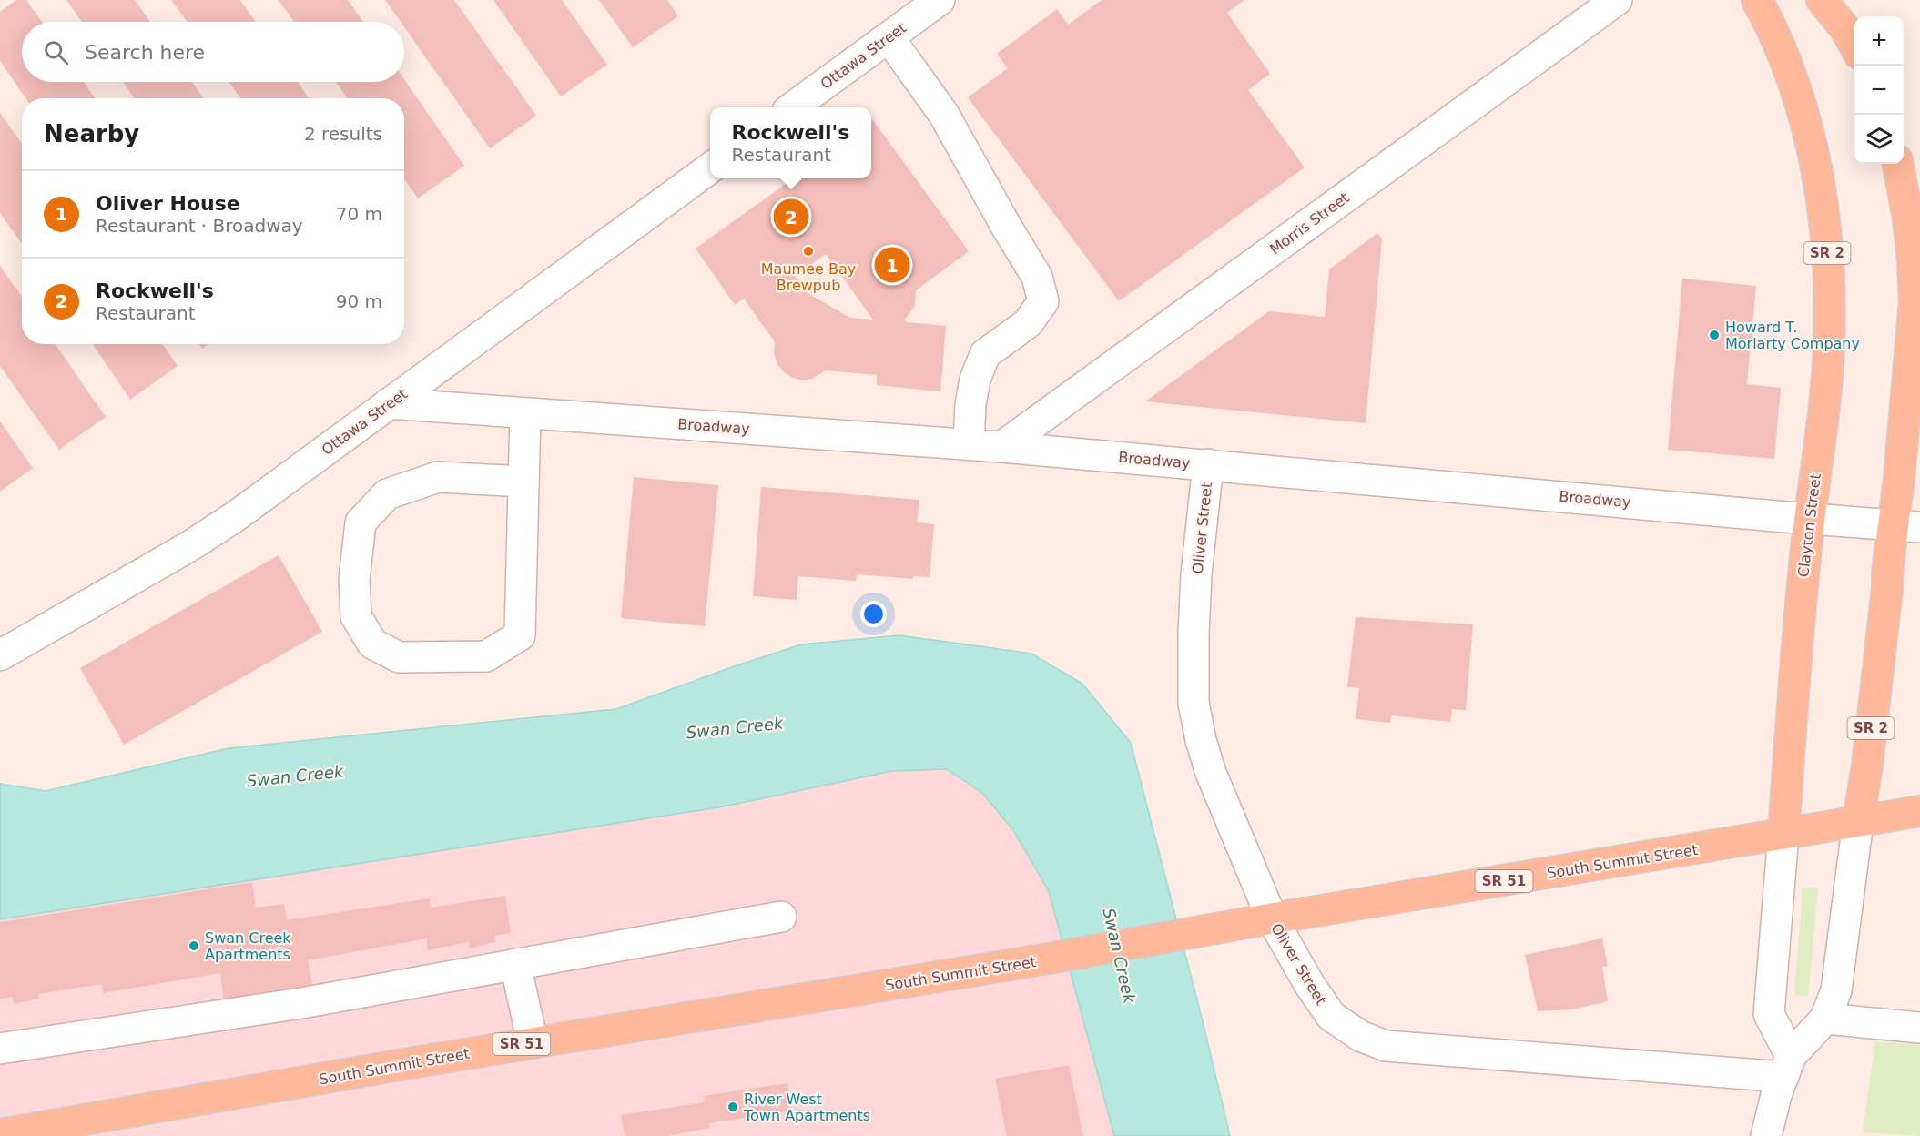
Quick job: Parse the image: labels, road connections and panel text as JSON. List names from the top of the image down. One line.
{"streets":{"main road":["SR 2","Clayton Street","South Summit Street","SR 51"],"street":["Ottawa Street","Morris Street","Broadway","Oliver Street"]},"crossings":[["Ottawa Street","Broadway"],["Morris Street","Broadway"],["SR 2","Broadway"],["SR 2","South Summit Street"],["Broadway","Clayton Street"],["Broadway","Oliver Street"],["Clayton Street","Oliver Street"],["Clayton Street","South Summit Street"],["Oliver Street","South Summit Street"]],"water":["Swan Creek"],"places":["Maumee Bay Brewpub","Howard T. Moriarty Company","Swan Creek Apartments","River West Town Apartments"],"page":{"map_buttons":["+","−"],"search":"Search here","heading":["Nearby","2 results"],"popup":["Rockwell's","Restaurant"],"list":[{"mark":"1","name":"Oliver House","note":"Restaurant · Broadway","value":"70 m"},{"mark":"2","name":"Rockwell's","note":"Restaurant","value":"90 m"}],"pins":["2","1"]}}
